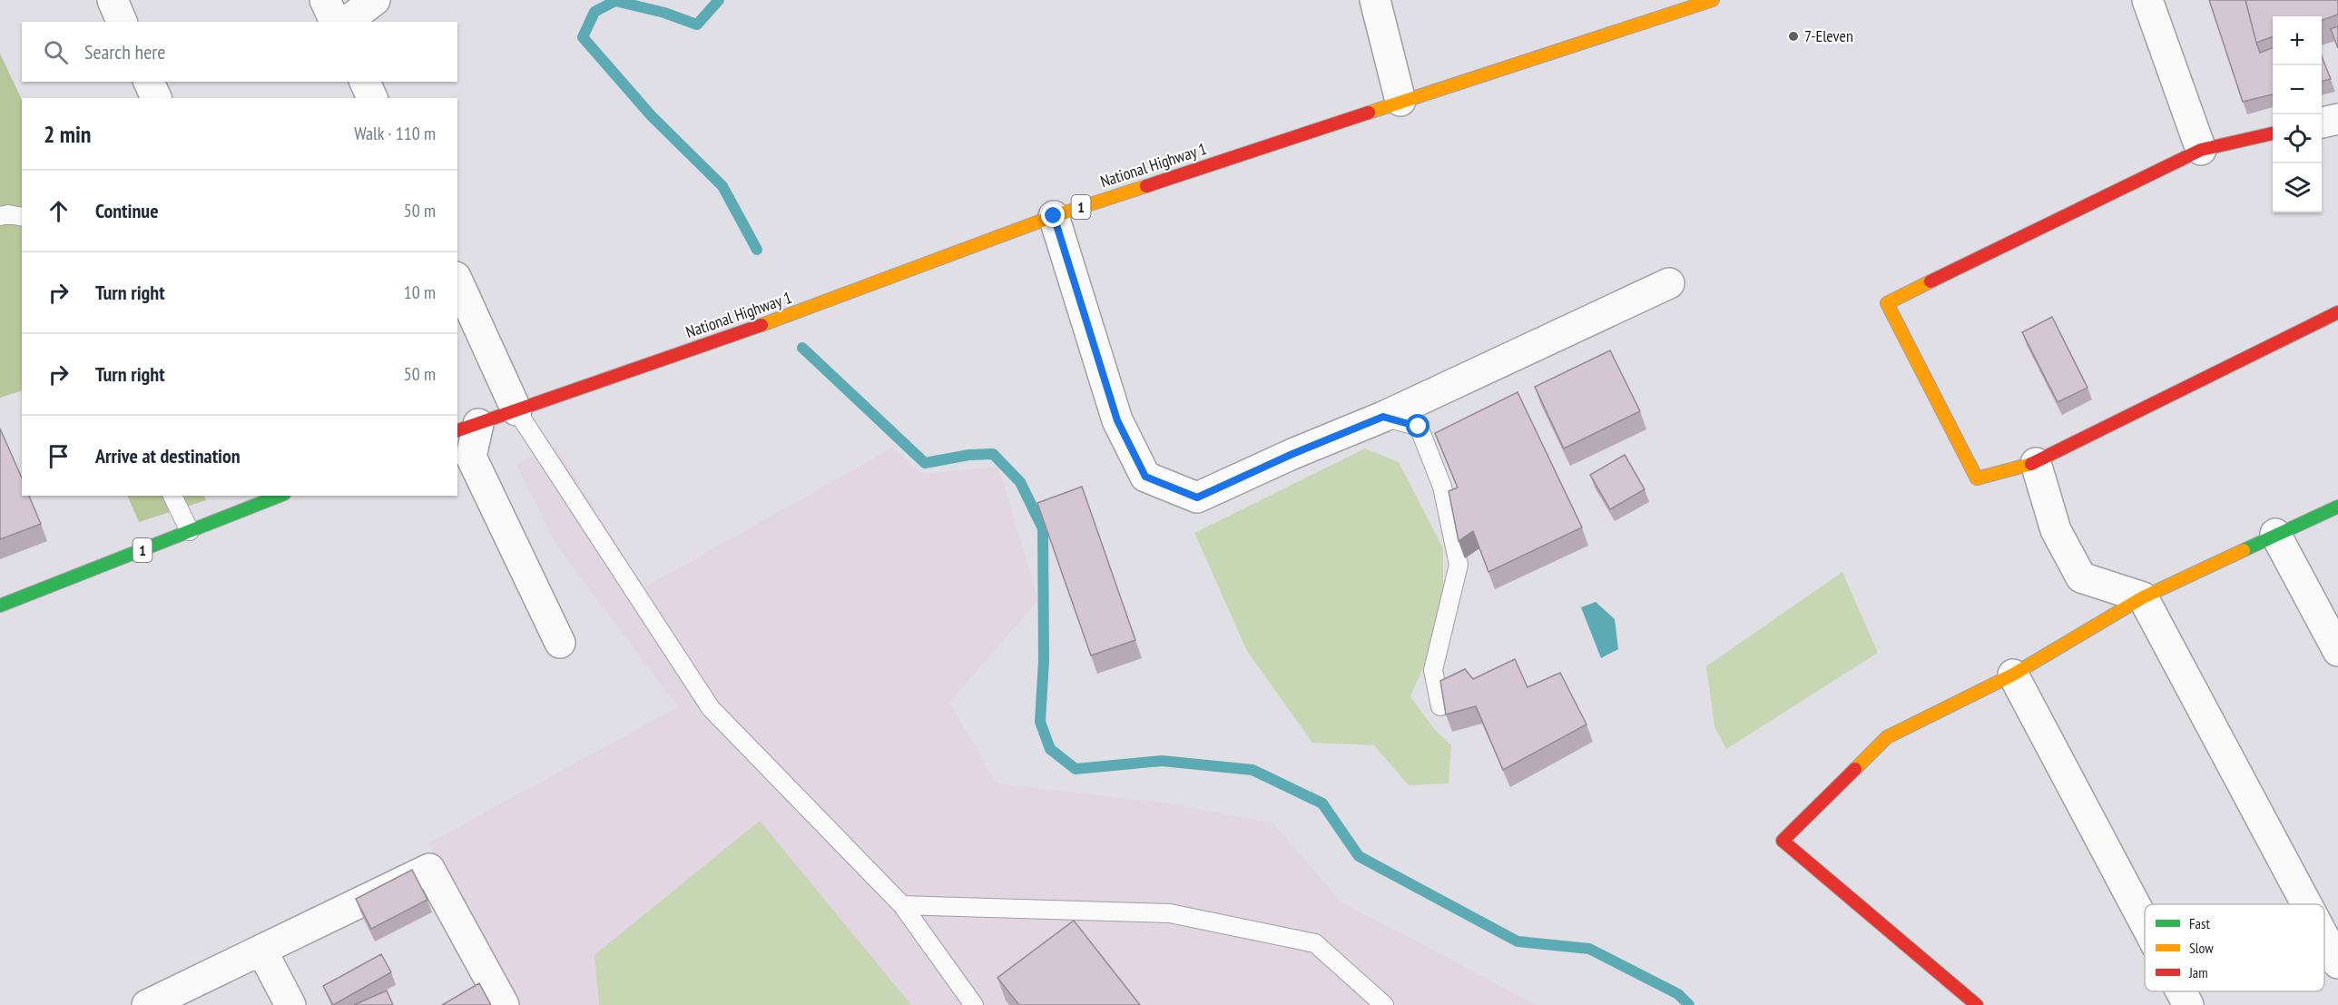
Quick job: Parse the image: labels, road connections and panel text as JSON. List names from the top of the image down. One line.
{"streets":{"main road":["National Highway 1","1"]},"places":["7-Eleven"],"legend":["Fast","Slow","Jam"],"page":{"map_buttons":["+","−"],"search":"Search here","heading":["2 min","Walk · 110 m"],"list":[["Continue","50 m"],["Turn right","10 m"],["Turn right","50 m"],"Arrive at destination"]}}
